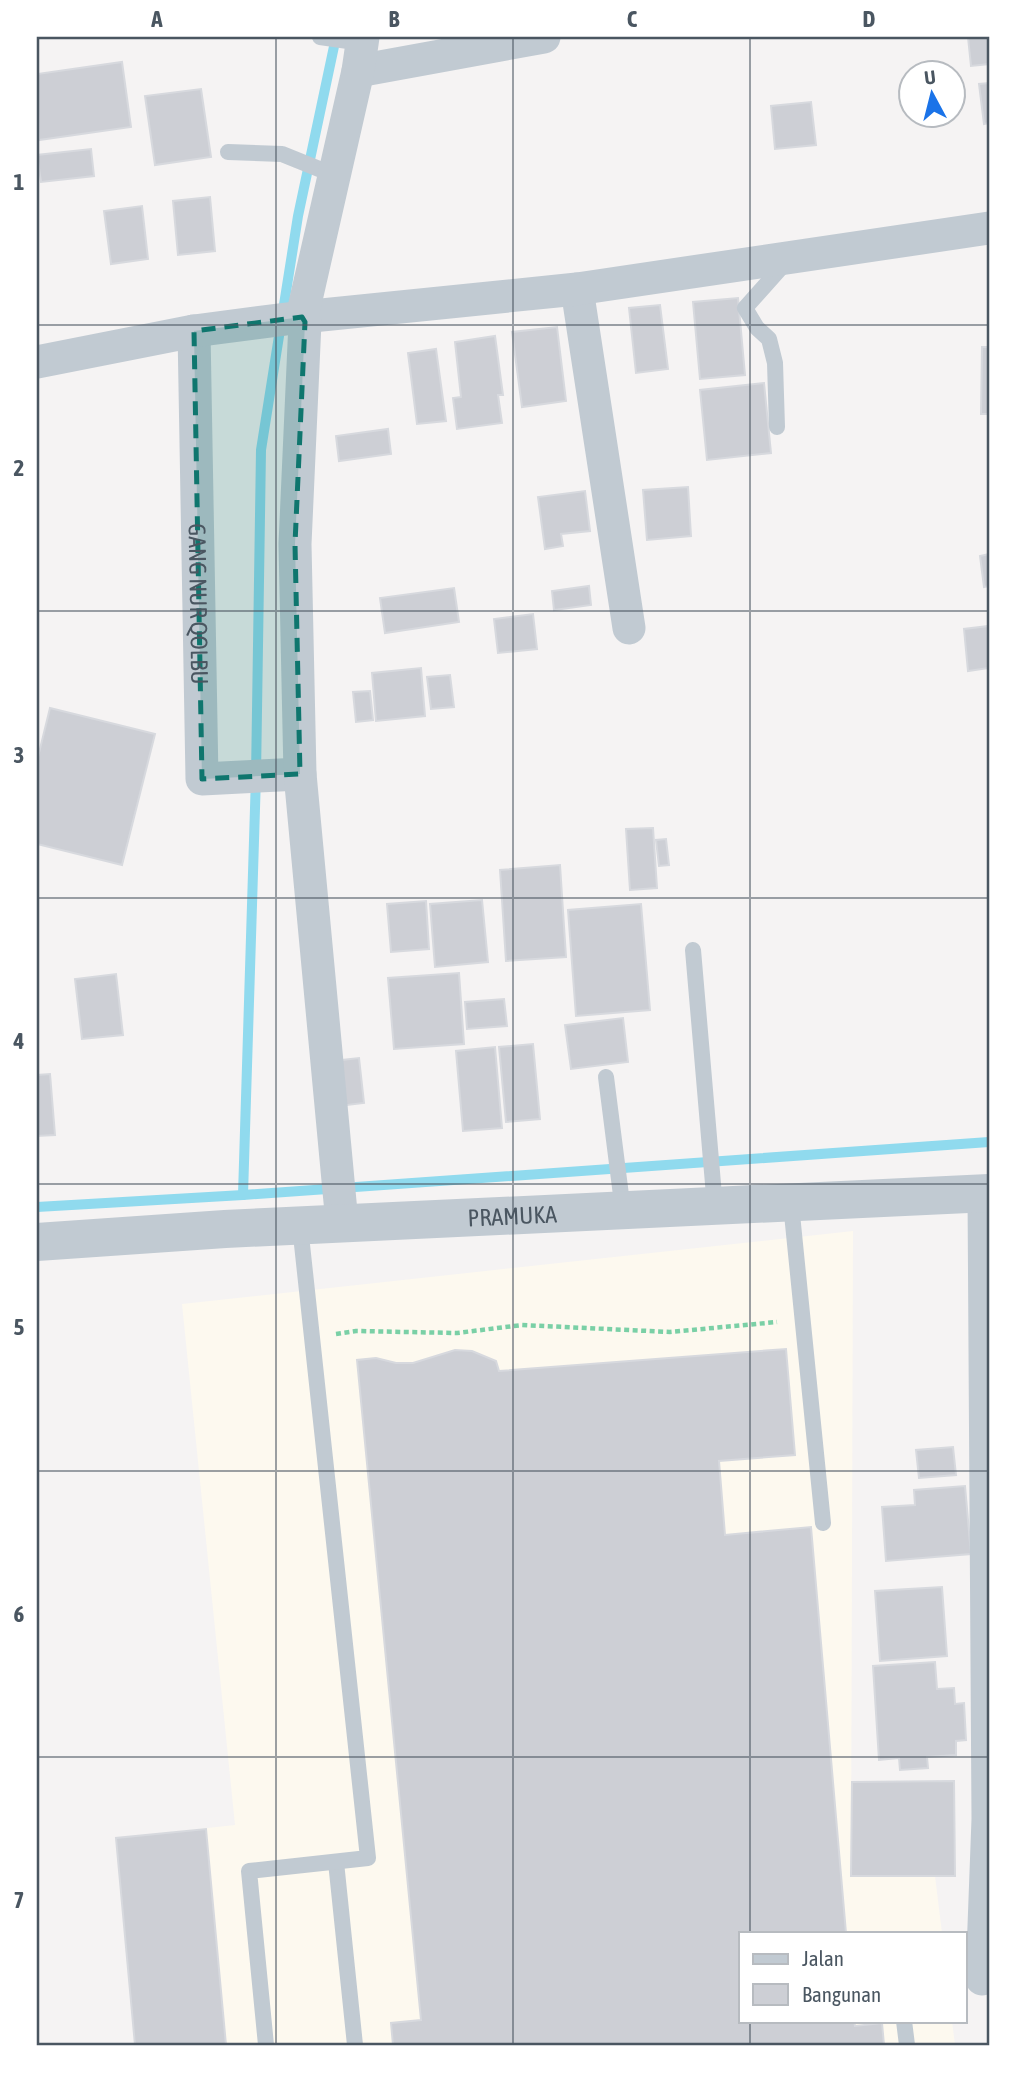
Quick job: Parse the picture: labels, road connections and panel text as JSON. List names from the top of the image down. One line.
{"streets":{"street":["GANG NUR QOLBU","PRAMUKA"]},"legend":["Jalan","Bangunan"],"north":"top","grid":{"columns":["A","B","C","D"],"rows":["1","2","3","4","5","6","7"]}}
